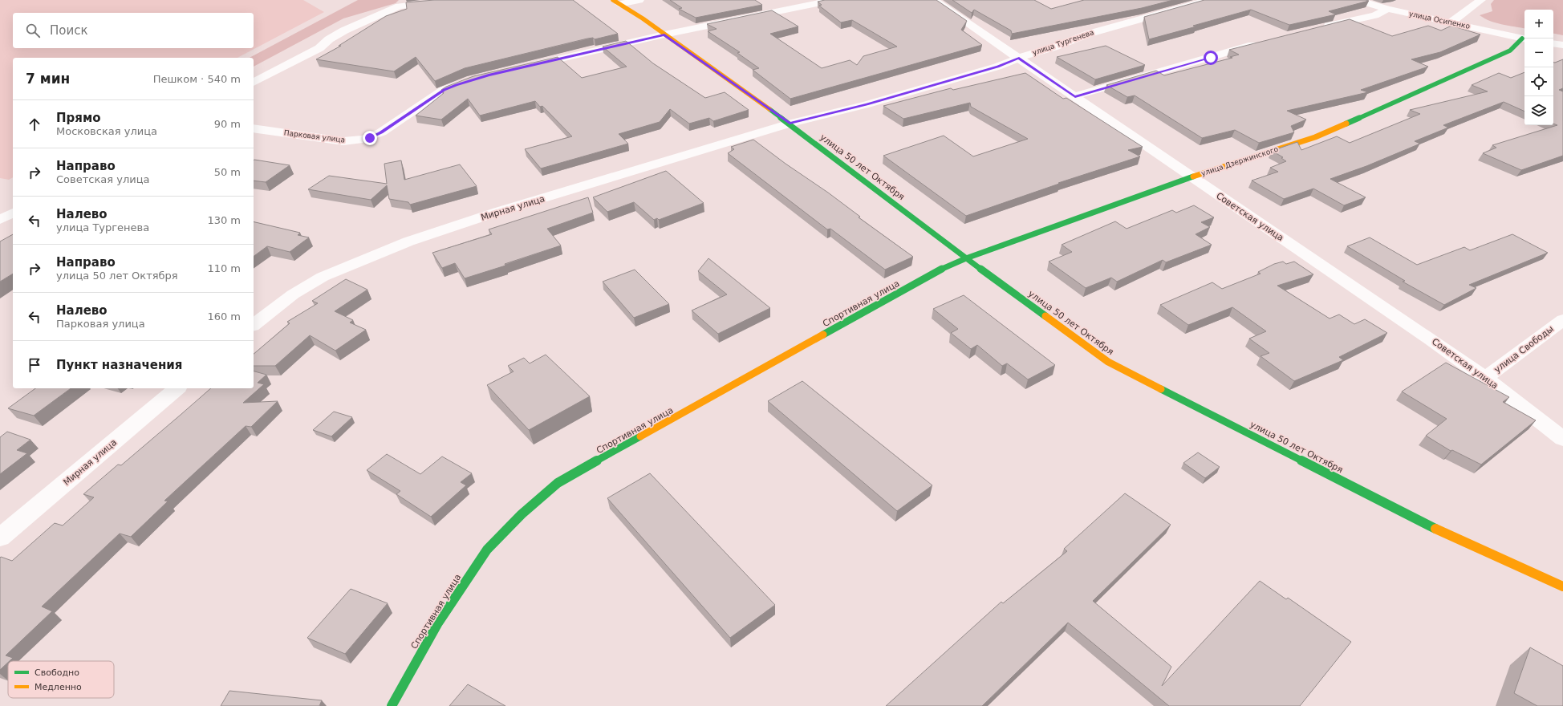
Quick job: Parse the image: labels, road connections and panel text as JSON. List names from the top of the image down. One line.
{"streets":{"street":["улица Осипенко","улица Тургенева","Парковая улица","улица Дзержинского","улица 50 лет Октября","Мирная улица","Советская улица","Спортивная улица","улица Свободы"]},"crossings":[["улица Осипенко","улица Дзержинского"],["улица Тургенева","улица 50 лет Октября"],["улица Тургенева","Мирная улица"],["улица Тургенева","Советская улица"],["улица Дзержинского","улица 50 лет Октября"],["улица Дзержинского","Советская улица"],["улица Дзержинского","Спортивная улица"],["улица 50 лет Октября","Мирная улица"],["улица 50 лет Октября","Спортивная улица"],["Советская улица","улица Свободы"]],"legend":["Свободно","Медленно"],"page":{"map_buttons":["+","−"],"search":"Поиск","heading":["7 мин","Пешком · 540 m"],"list":[["Прямо","Московская улица","90 m"],["Направо","Советская улица","50 m"],["Налево","улица Тургенева","130 m"],["Направо","улица 50 лет Октября","110 m"],["Налево","Парковая улица","160 m"],"Пункт назначения"]}}
